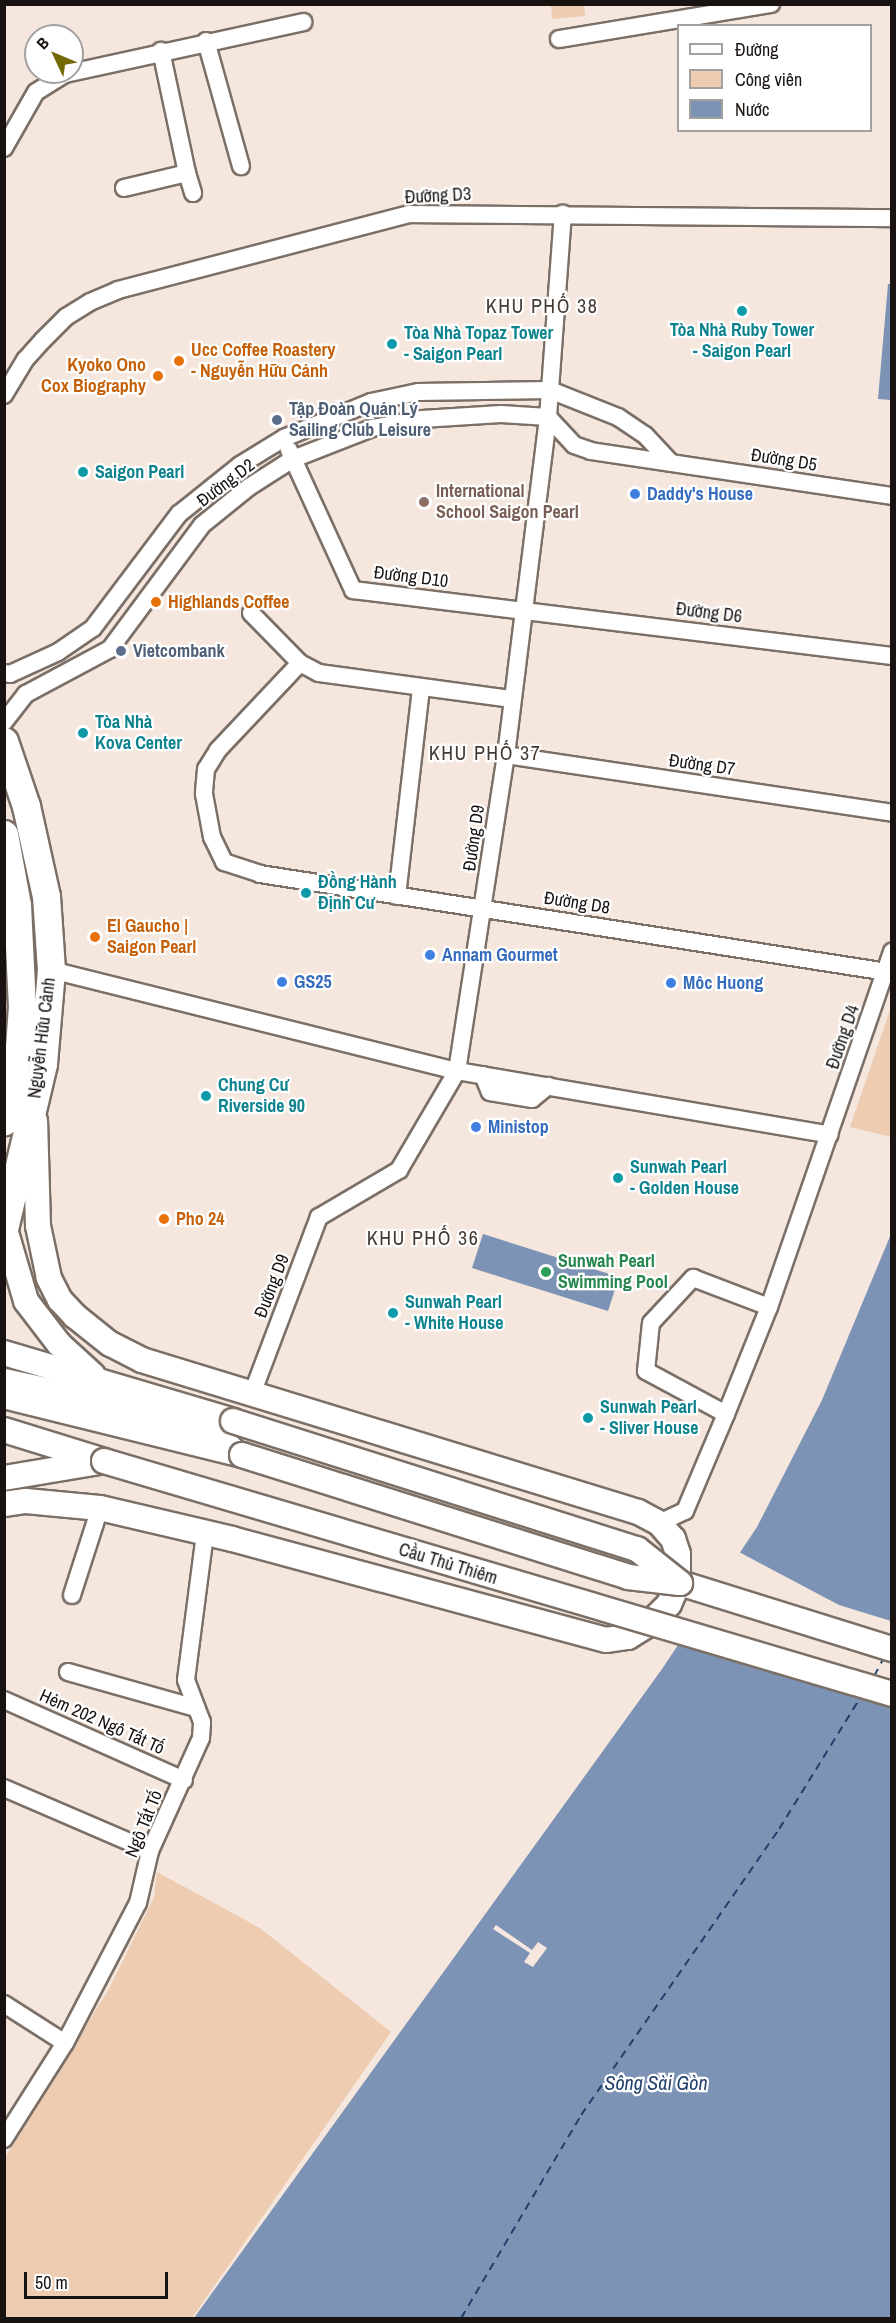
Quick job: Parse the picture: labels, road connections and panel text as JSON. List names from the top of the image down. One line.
{"streets":{"main road":["Nguyễn Hữu Cảnh","Cầu Thủ Thiêm"],"street":["Đường D3","Đường D5","Đường D2","Đường D10","Đường D6","Đường D7","Đường D9","Đường D8","Đường D4","Hẻm 202 Ngô Tất Tố","Ngô Tất Tố"]},"crossings":[["Đường D3","Đường D9"],["Đường D5","Đường D2"],["Đường D5","Đường D9"],["Đường D2","Đường D10"],["Đường D2","Đường D9"],["Đường D10","Đường D6"],["Đường D10","Đường D9"],["Đường D6","Đường D9"],["Đường D7","Đường D9"],["Đường D9","Đường D8"],["Đường D8","Đường D4"],["Hẻm 202 Ngô Tất Tố","Ngô Tất Tố"]],"districts":["KHU PHỐ 38","KHU PHỐ 37","KHU PHỐ 36"],"water":["Sông Sài Gòn"],"places":["Tòa Nhà Ruby Tower - Saigon Pearl","Tòa Nhà Topaz Tower - Saigon Pearl","Ucc Coffee Roastery - Nguyễn Hữu Cảnh","Kyoko Ono Cox Biography","Tập Đoàn Quản Lý Sailing Club Leisure","Saigon Pearl","Daddy's House","International School Saigon Pearl","Highlands Coffee","Vietcombank","Tòa Nhà Kova Center","Đồng Hành Định Cư","El Gaucho | Saigon Pearl","Annam Gourmet","GS25","Môc Huong","Chung Cư Riverside 90","Ministop","Sunwah Pearl - Golden House","Pho 24","Sunwah Pearl Swimming Pool","Sunwah Pearl - White House","Sunwah Pearl - Sliver House"],"legend":["Đường","Công viên","Nước"],"scale_bar":"50 m","north":"top left"}
